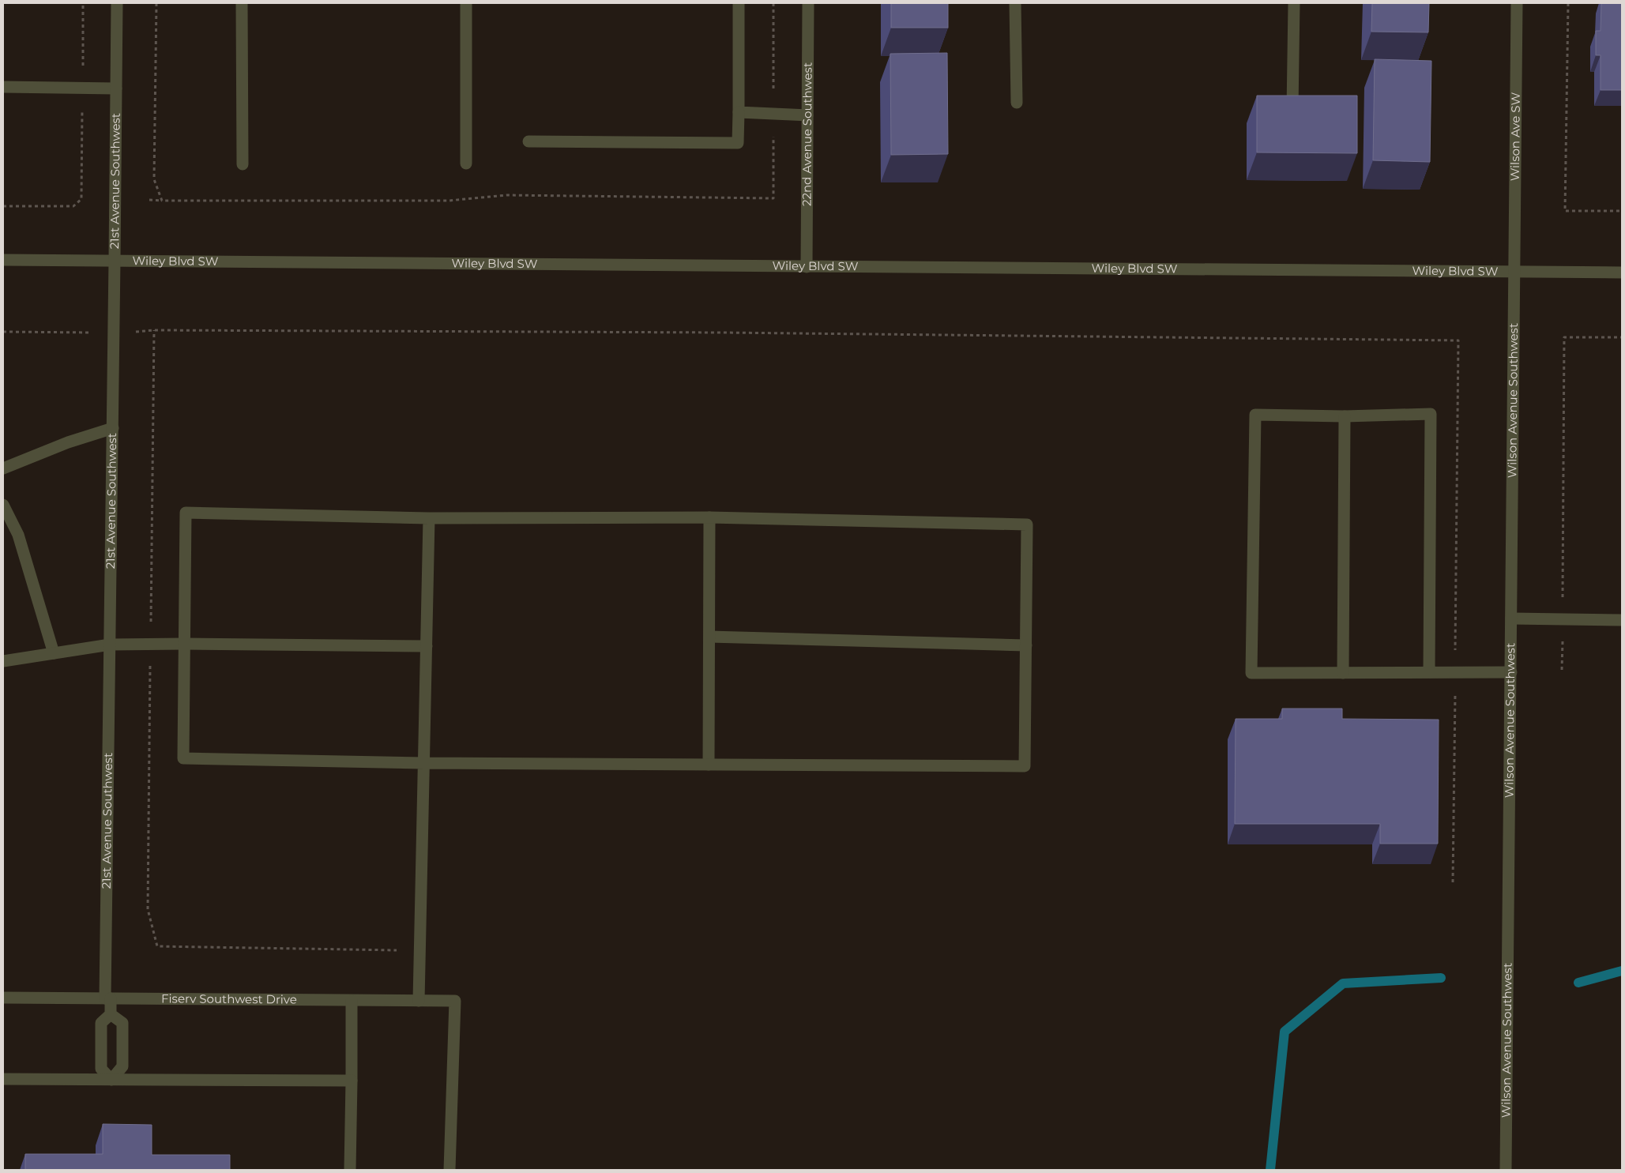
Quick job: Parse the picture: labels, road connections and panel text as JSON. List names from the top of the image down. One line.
{"streets":{"street":["22nd Avenue Southwest","Wilson Ave SW","21st Avenue Southwest","Wiley Blvd SW","Wilson Avenue Southwest","Fiserv Southwest Drive"]},"crossings":[["22nd Avenue Southwest","Wiley Blvd SW"],["Wilson Ave SW","Wiley Blvd SW"],["Wilson Ave SW","Wilson Avenue Southwest"],["21st Avenue Southwest","Wiley Blvd SW"],["21st Avenue Southwest","Fiserv Southwest Drive"],["Wiley Blvd SW","Wilson Avenue Southwest"]]}
